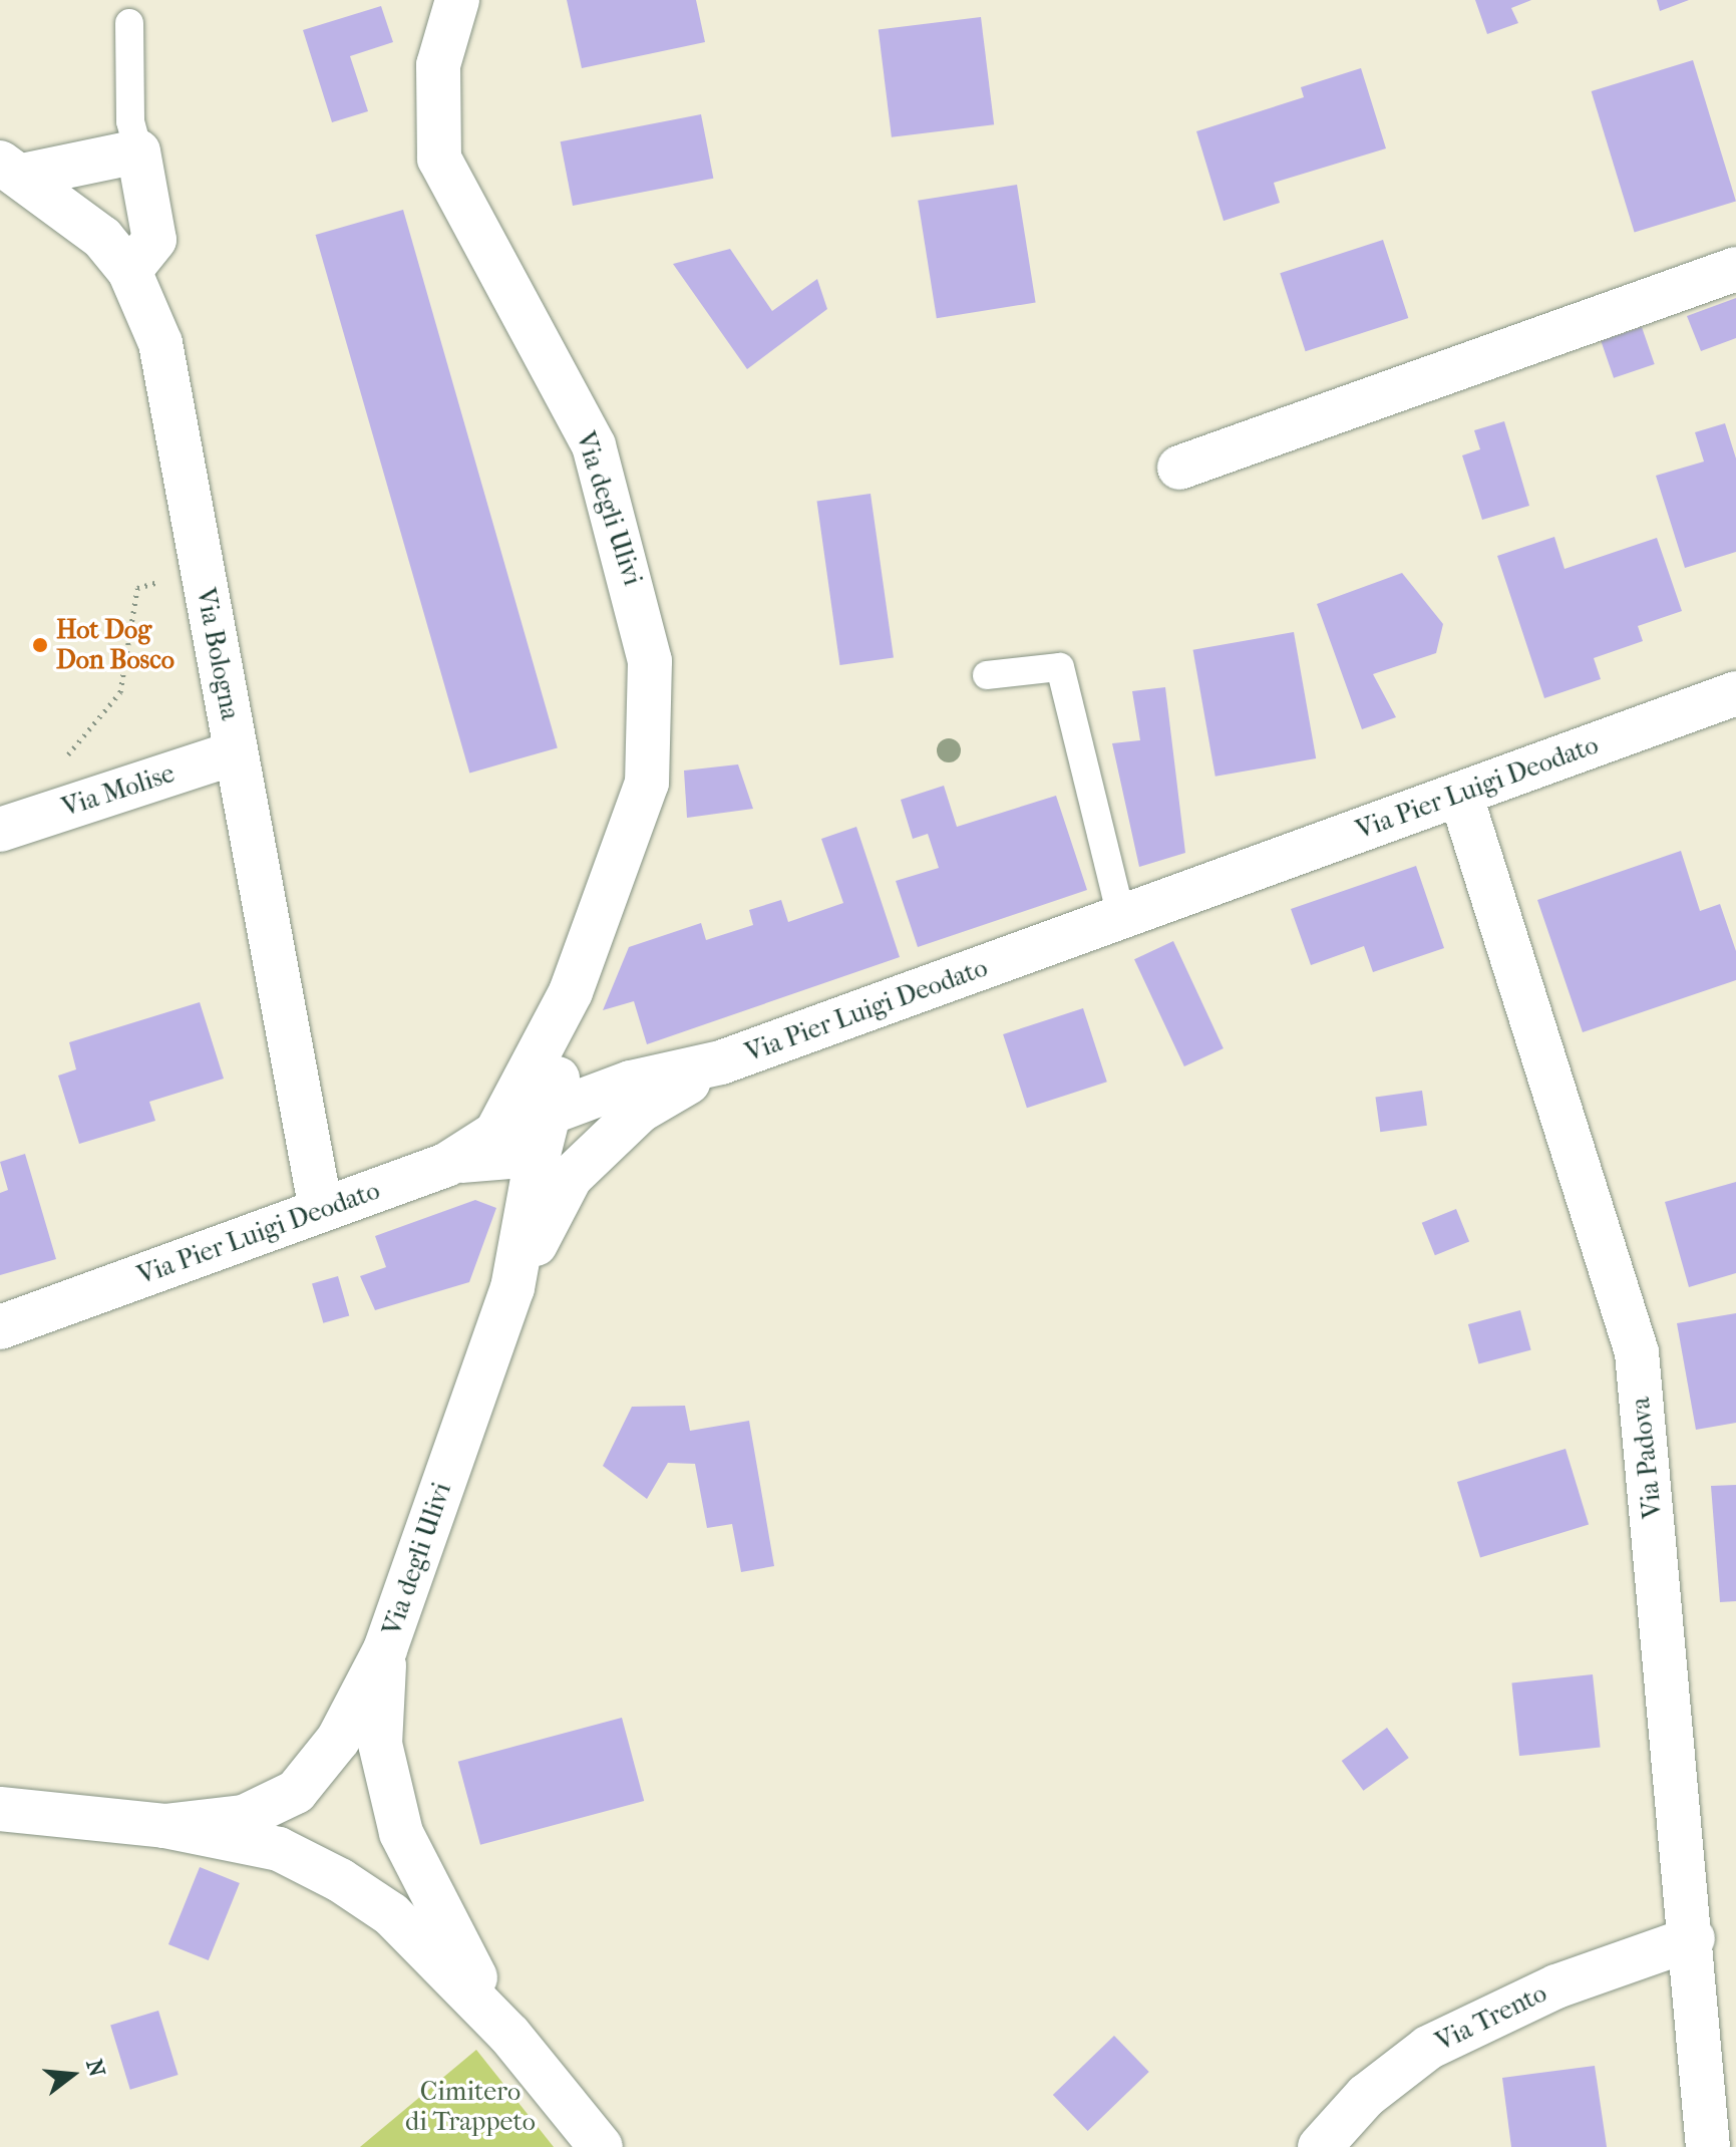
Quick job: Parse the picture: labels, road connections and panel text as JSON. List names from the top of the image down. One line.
{"streets":{"street":["Via degli Ulivi","Via Bologna","Via Pier Luigi Deodato","Via Molise","Via Padova","Via Trento"]},"crossings":[["Via degli Ulivi","Via Pier Luigi Deodato"],["Via Bologna","Via Pier Luigi Deodato"],["Via Bologna","Via Molise"],["Via Pier Luigi Deodato","Via Padova"],["Via Padova","Via Trento"]],"parks":["Cimitero di Trappeto"],"places":["Hot Dog Don Bosco"],"north":"right"}
